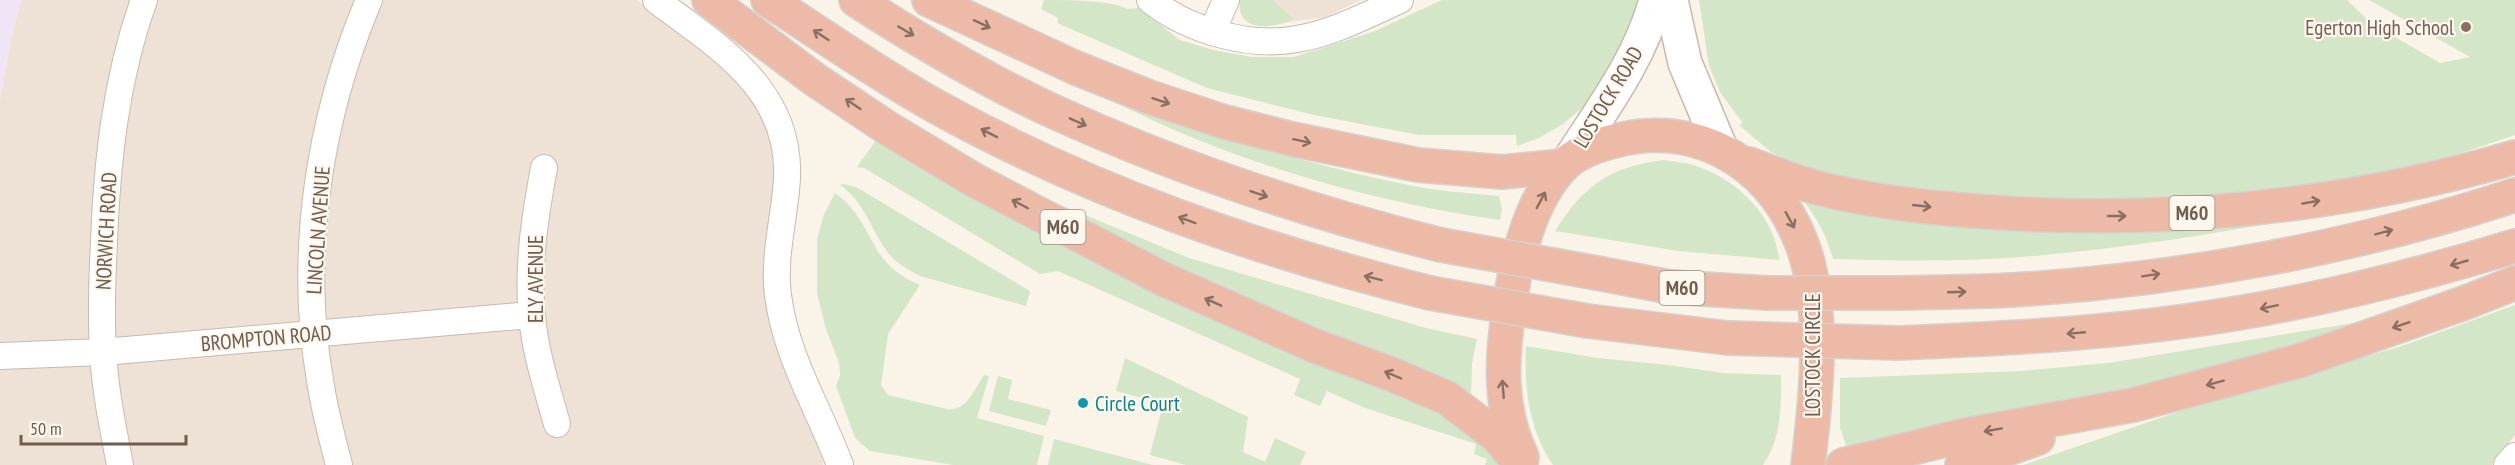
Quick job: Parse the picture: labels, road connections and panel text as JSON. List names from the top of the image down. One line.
{"streets":{"highway":["M60","LOSTOCK CIRCLE"],"main road":["LOSTOCK ROAD"],"street":["LINCOLN AVENUE","NORWICH ROAD","ELY AVENUE","BROMPTON ROAD"]},"crossings":[["M60","LOSTOCK CIRCLE"],["LINCOLN AVENUE","BROMPTON ROAD"],["NORWICH ROAD","BROMPTON ROAD"],["ELY AVENUE","BROMPTON ROAD"]],"one_way":["LOSTOCK CIRCLE"],"places":["Egerton High School","Circle Court"],"scale_bar":"50 m"}
